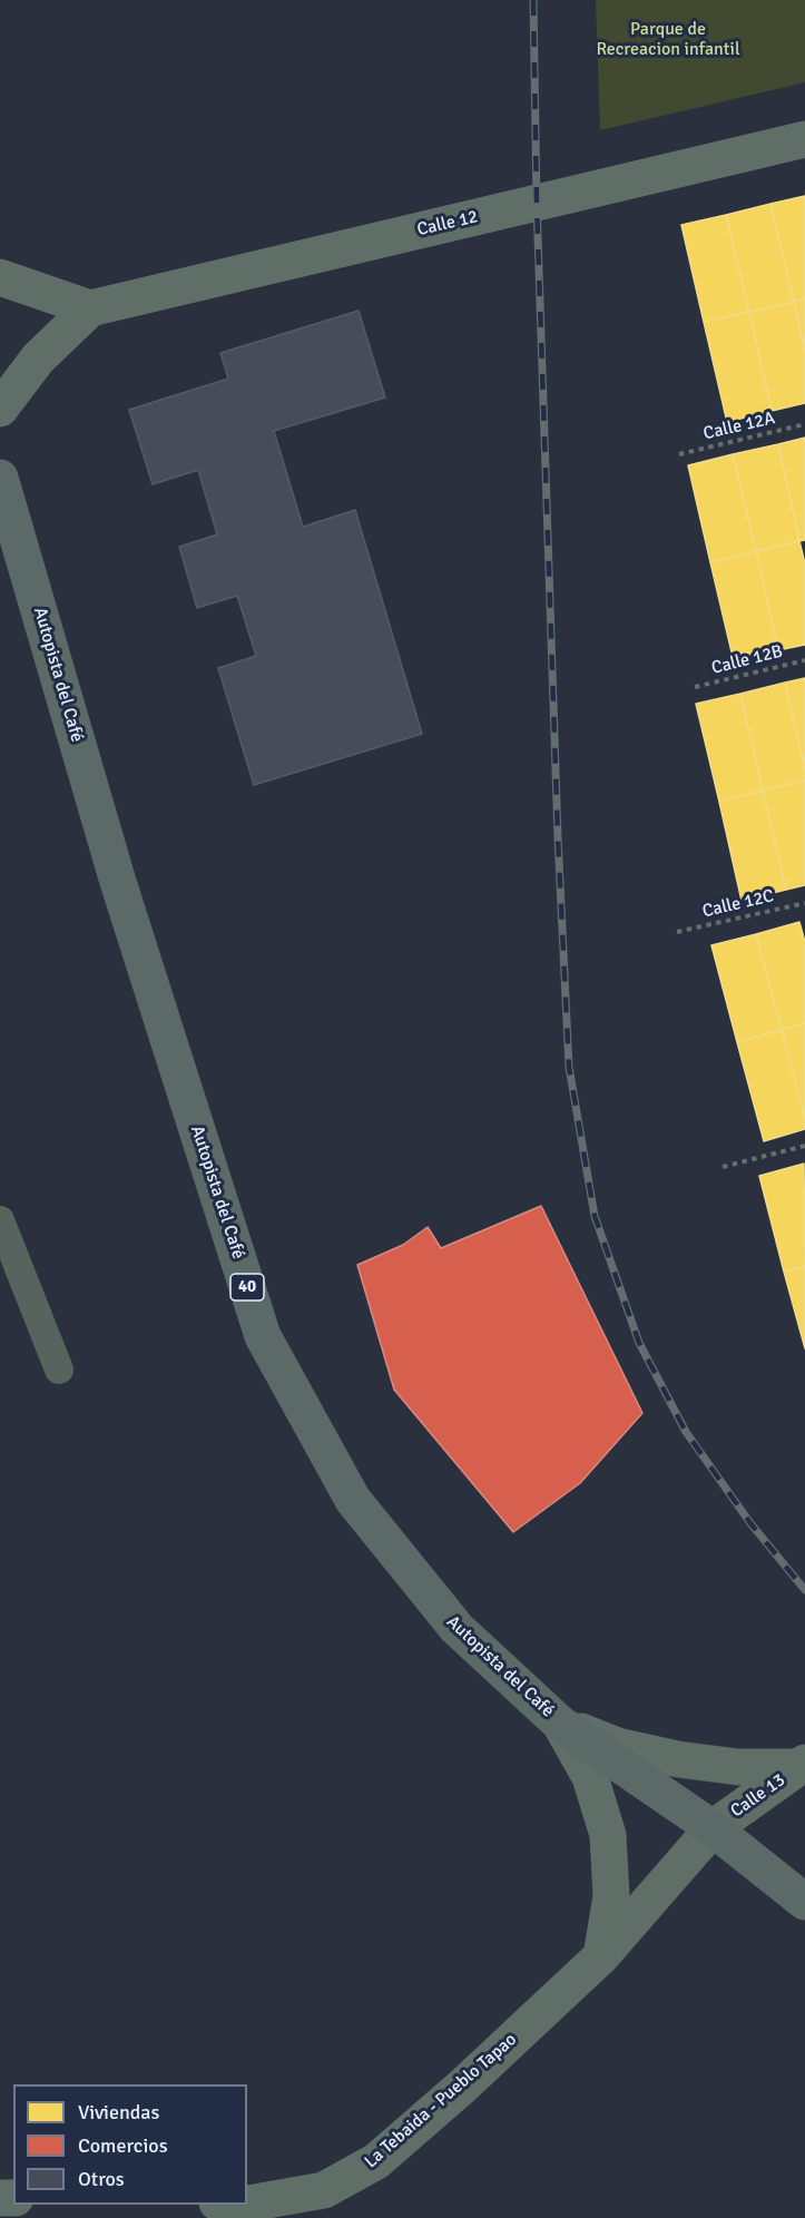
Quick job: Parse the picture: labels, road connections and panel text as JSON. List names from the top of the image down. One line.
{"streets":{"highway":["Autopista del Café","40"],"main road":["Calle 12","Calle 13","La Tebaida - Pueblo Tapao"],"path":["Calle 12A","Calle 12B","Calle 12C"]},"crossings":[["Autopista del Café","Calle 13"],["Calle 13","La Tebaida - Pueblo Tapao"]],"parks":["Parque de Recreacion infantil"],"legend":["Viviendas","Comercios","Otros"]}
